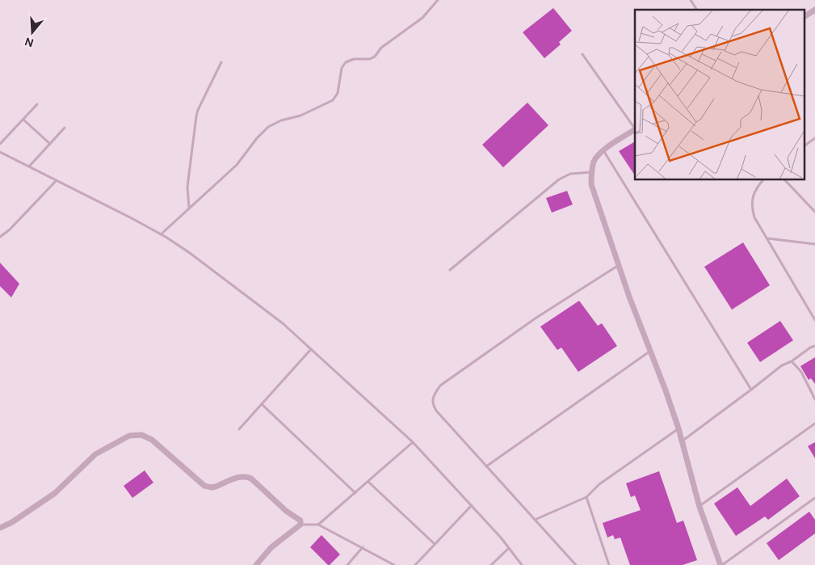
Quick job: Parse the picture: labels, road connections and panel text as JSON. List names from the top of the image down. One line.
{"north":"bottom"}
